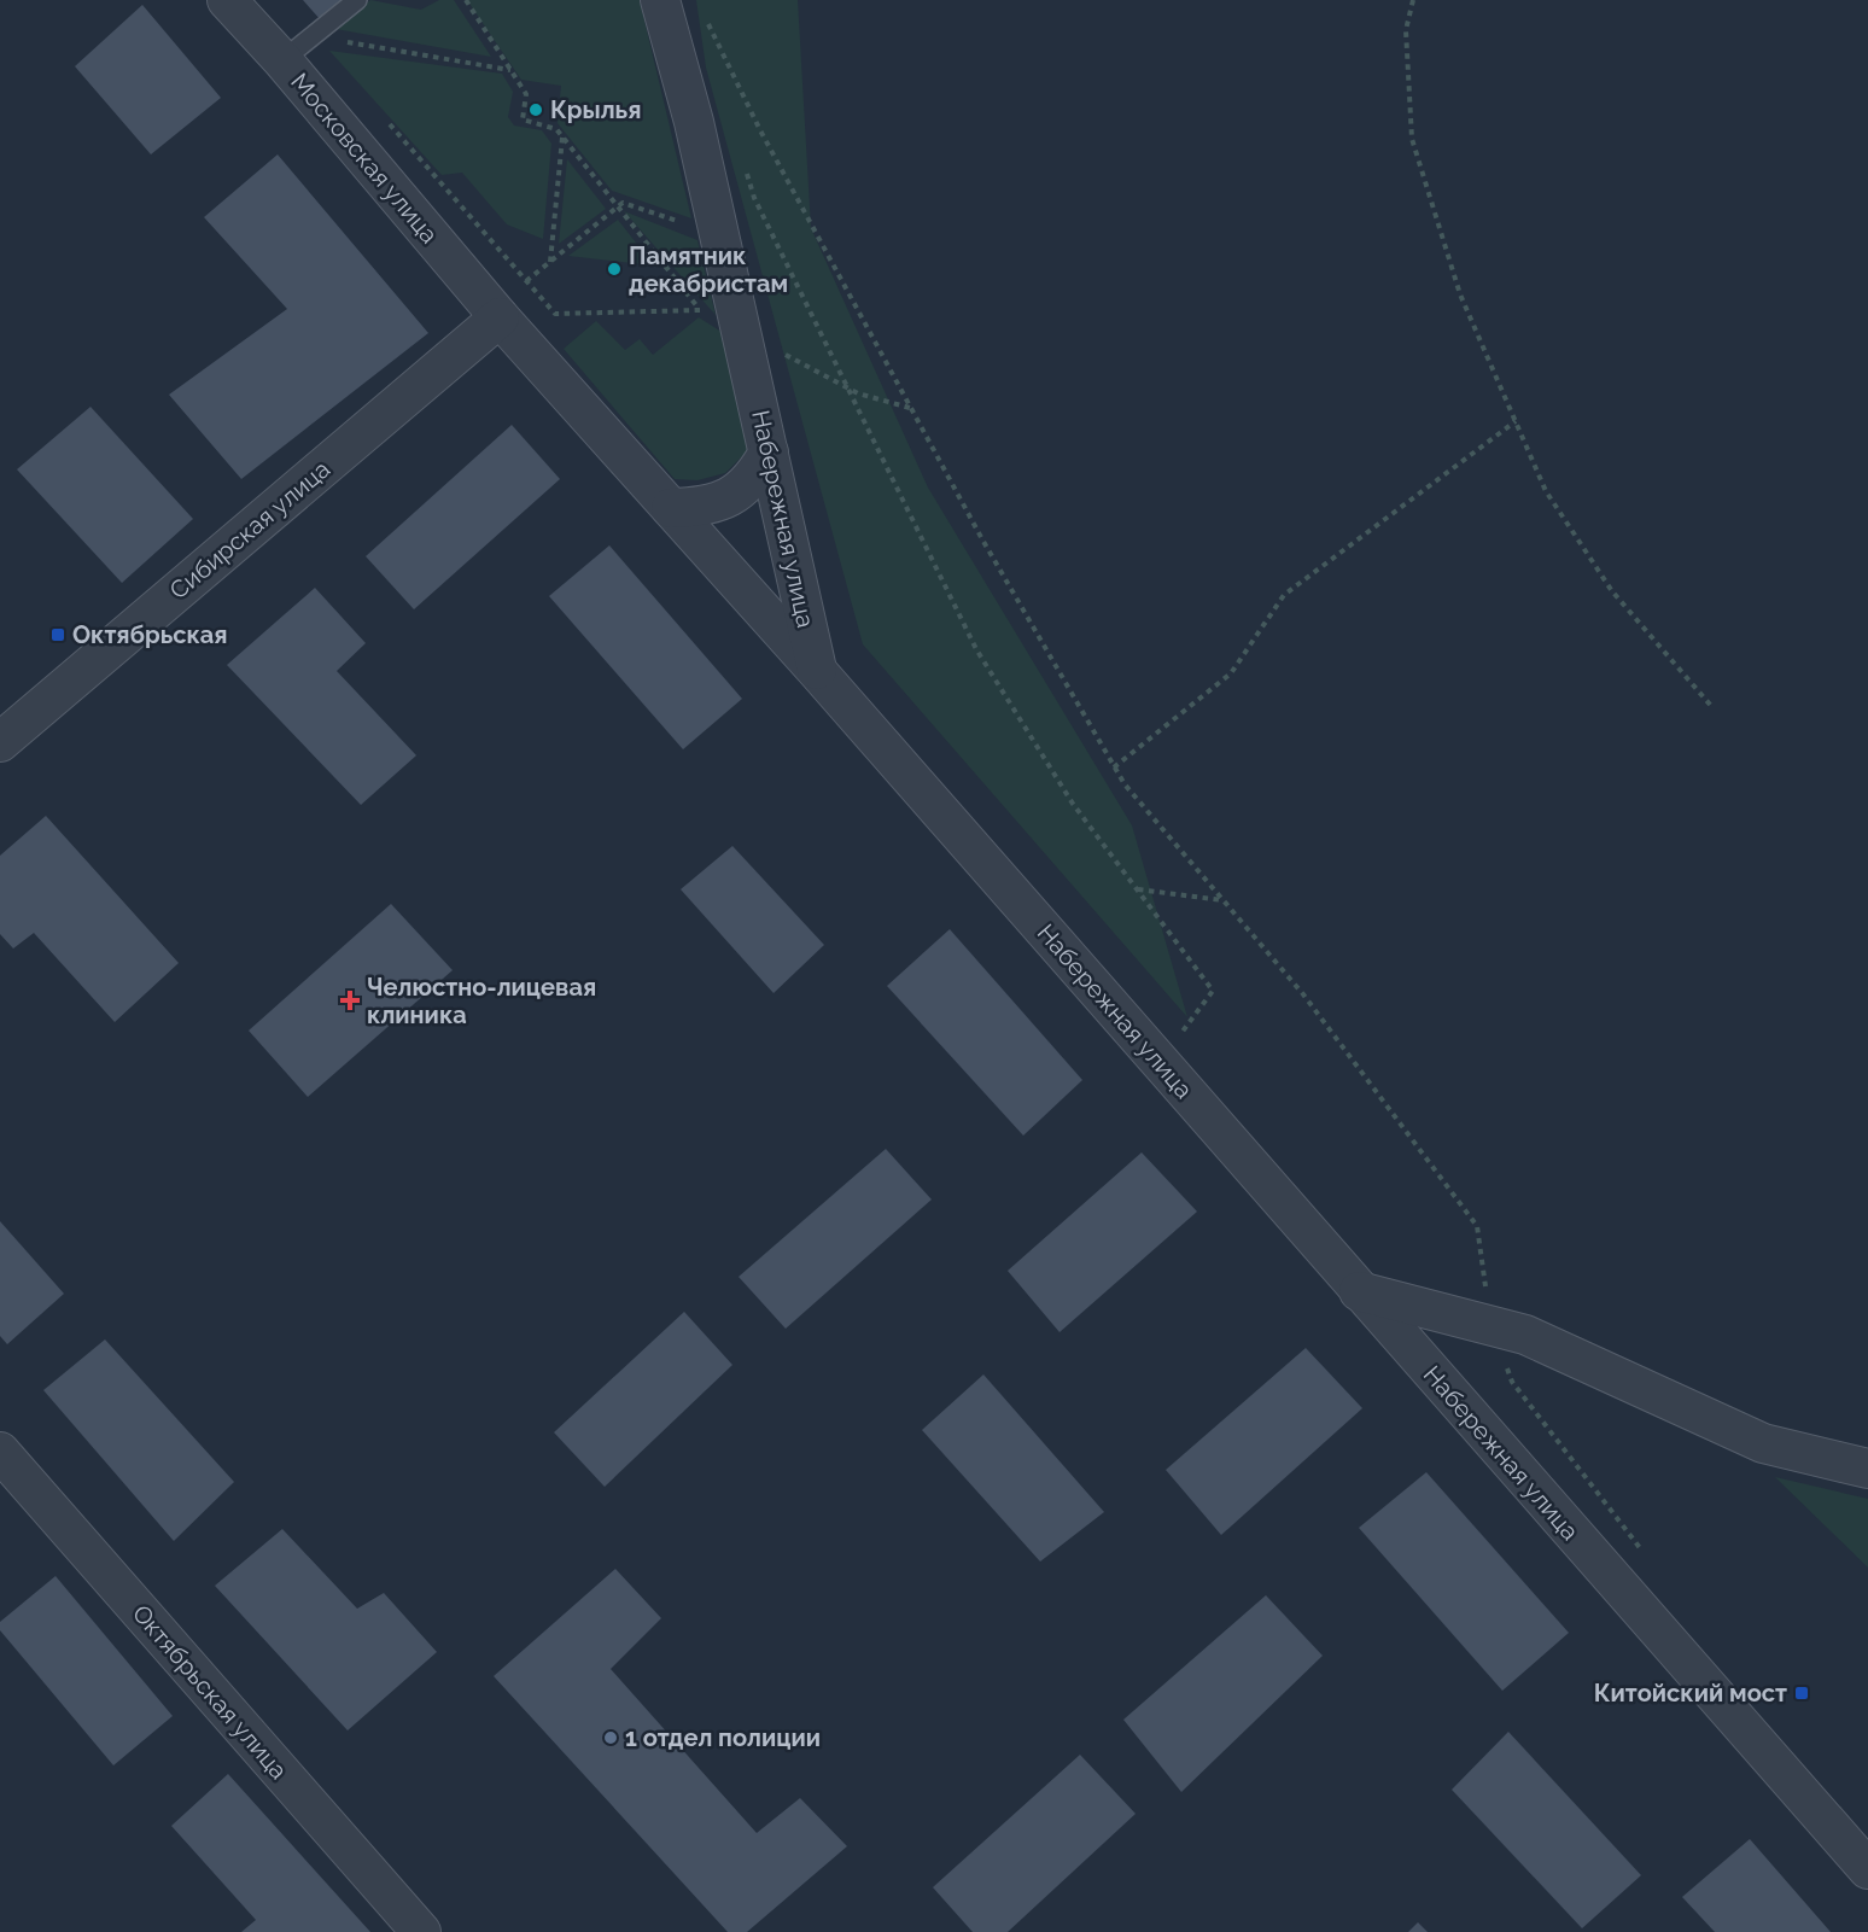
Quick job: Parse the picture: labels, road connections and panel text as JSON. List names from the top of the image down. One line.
{"streets":{"street":["Московская улица","Набережная улица","Сибирская улица","Октябрьская улица"]},"crossings":[["Московская улица","Набережная улица"],["Московская улица","Сибирская улица"]],"places":{"other":["Крылья","Памятник декабристам","1 отдел полиции"],"transit":["Октябрьская","Китойский мост"],"health":["Челюстно-лицевая клиника"]}}
